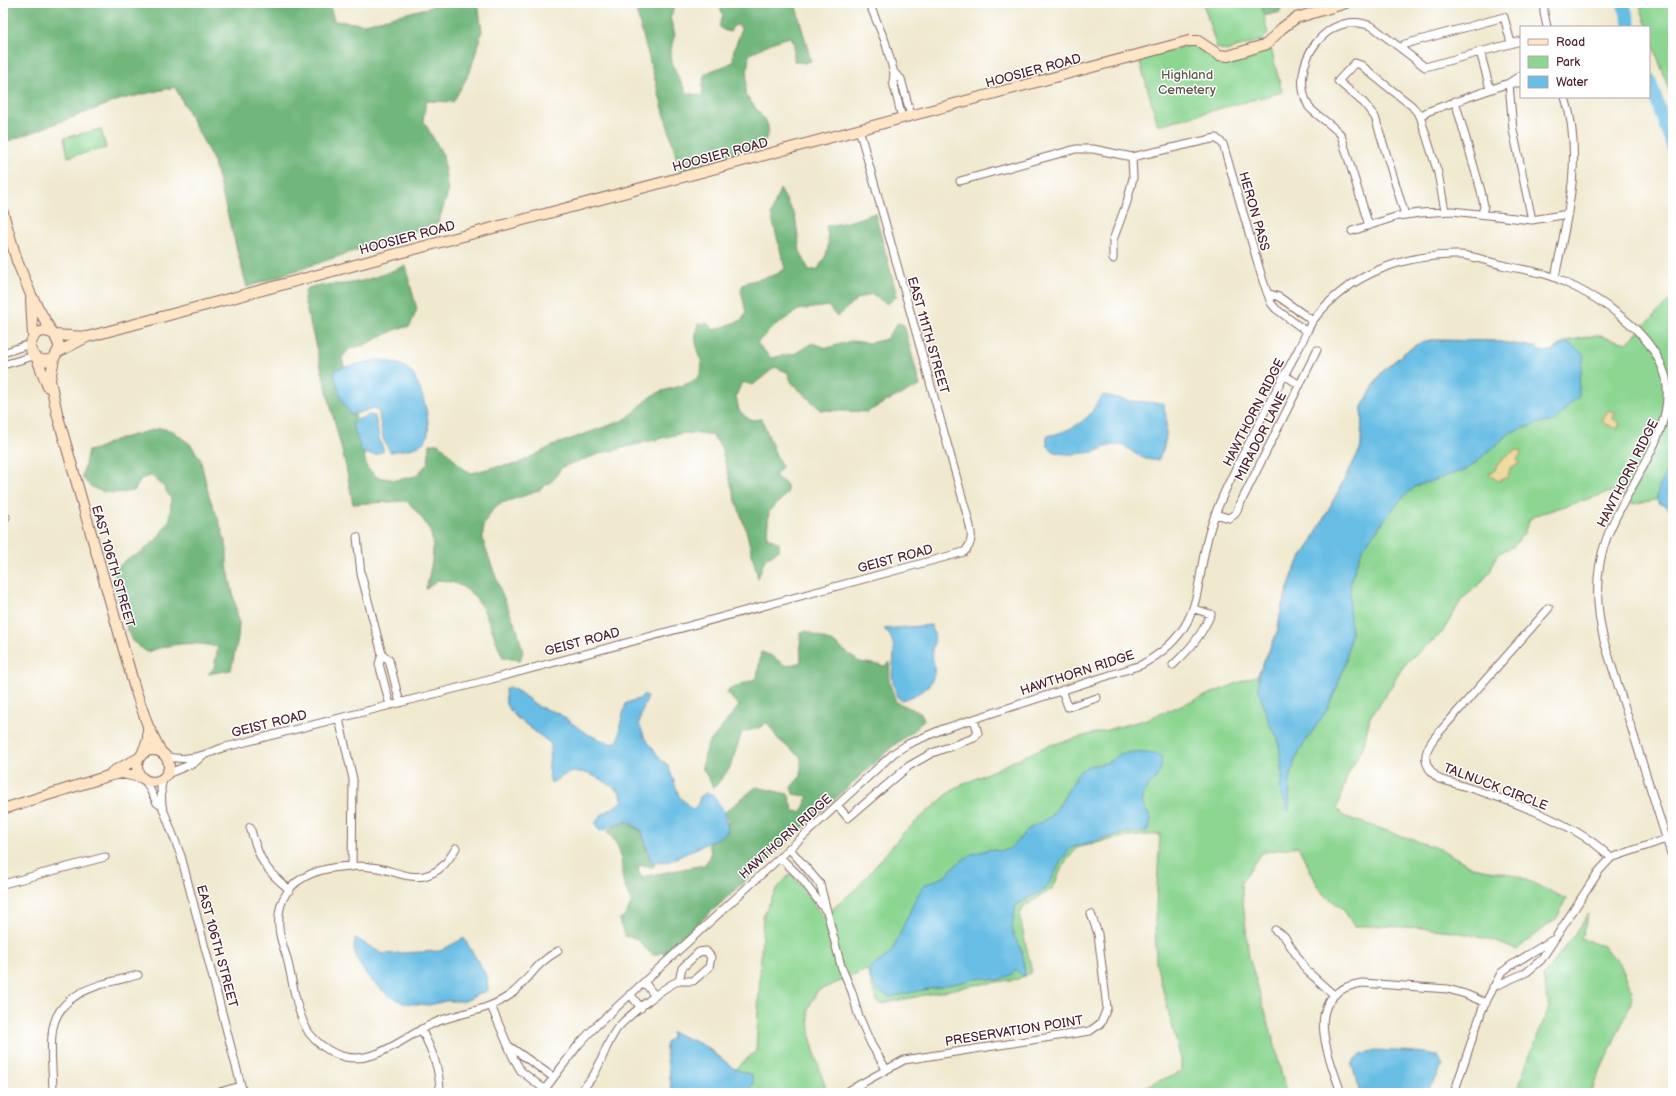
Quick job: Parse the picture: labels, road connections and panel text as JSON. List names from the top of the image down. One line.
{"streets":{"street":["HOOSIER ROAD","HERON PASS","EAST 111TH STREET","HAWTHORN RIDGE","MIRADOR LANE","GEIST ROAD","EAST 106TH STREET","TALNUCK CIRCLE","PRESERVATION POINT"]},"crossings":[["HOOSIER ROAD","EAST 111TH STREET"],["HOOSIER ROAD","EAST 106TH STREET"],["HERON PASS","HAWTHORN RIDGE"],["EAST 111TH STREET","GEIST ROAD"],["HAWTHORN RIDGE","MIRADOR LANE"],["GEIST ROAD","EAST 106TH STREET"]],"parks":["Highland Cemetery"],"legend":["Road","Park","Water"]}
